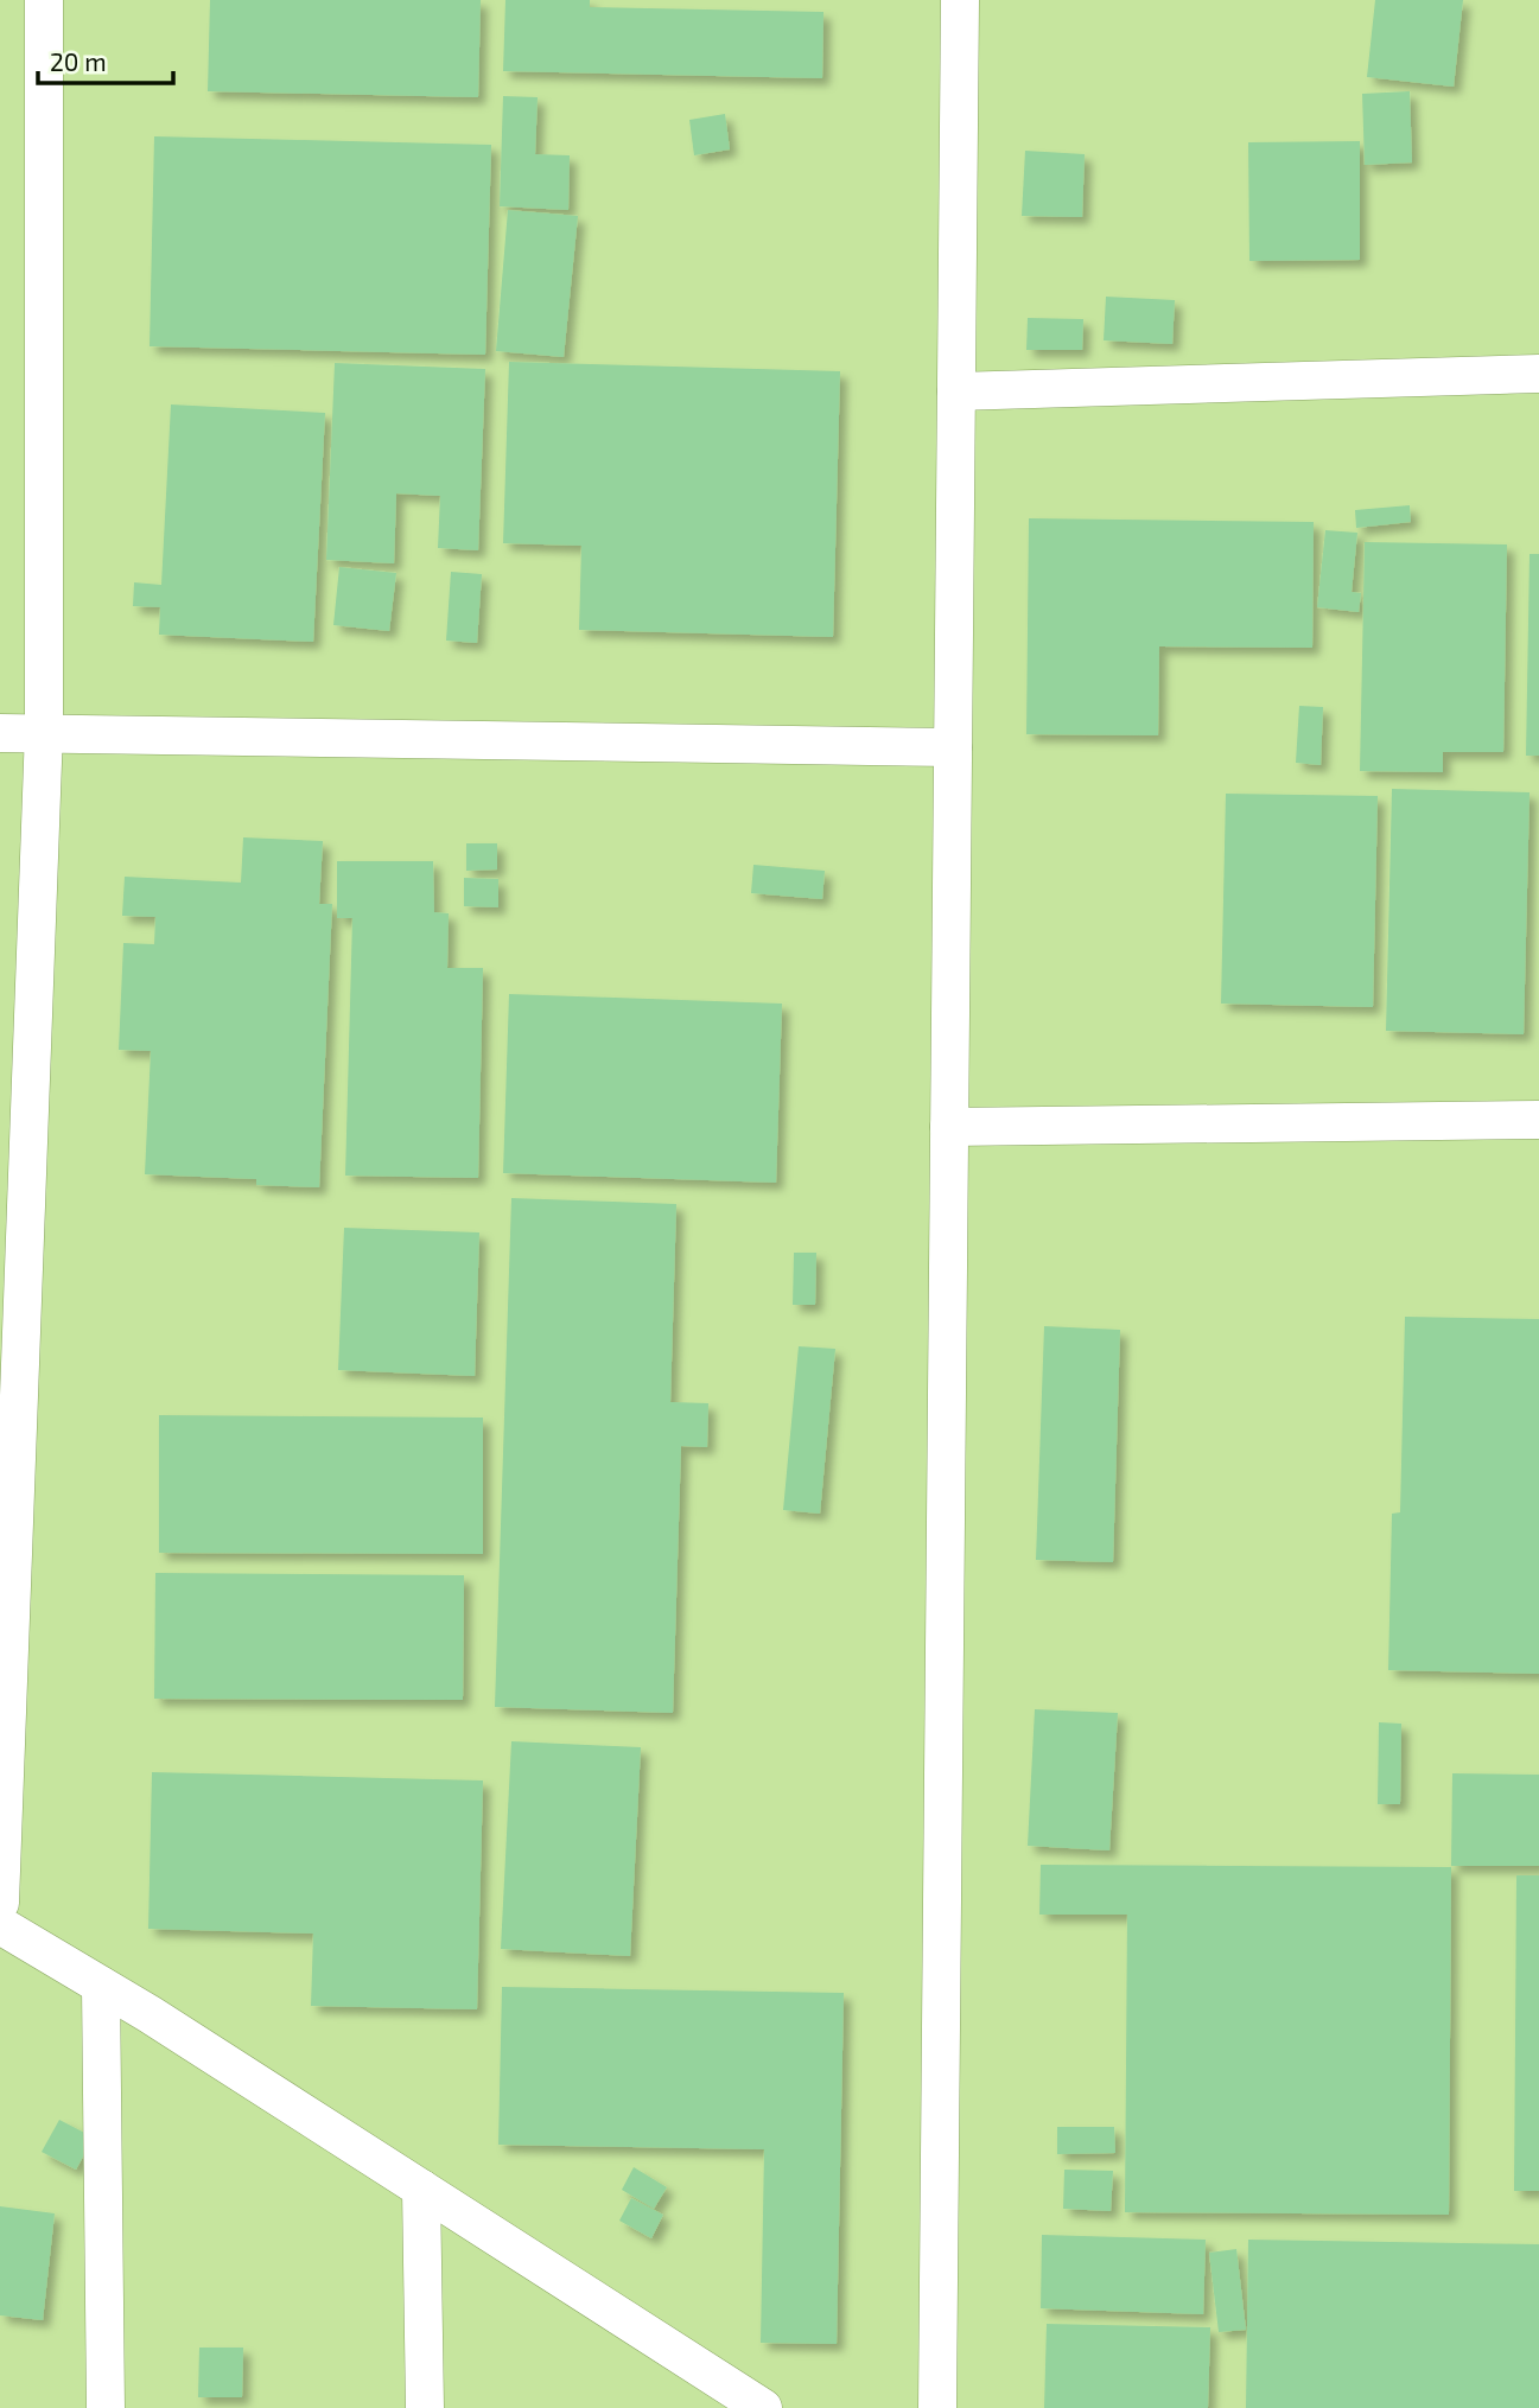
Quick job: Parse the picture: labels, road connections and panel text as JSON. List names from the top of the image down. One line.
{"scale_bar":"20 m"}
